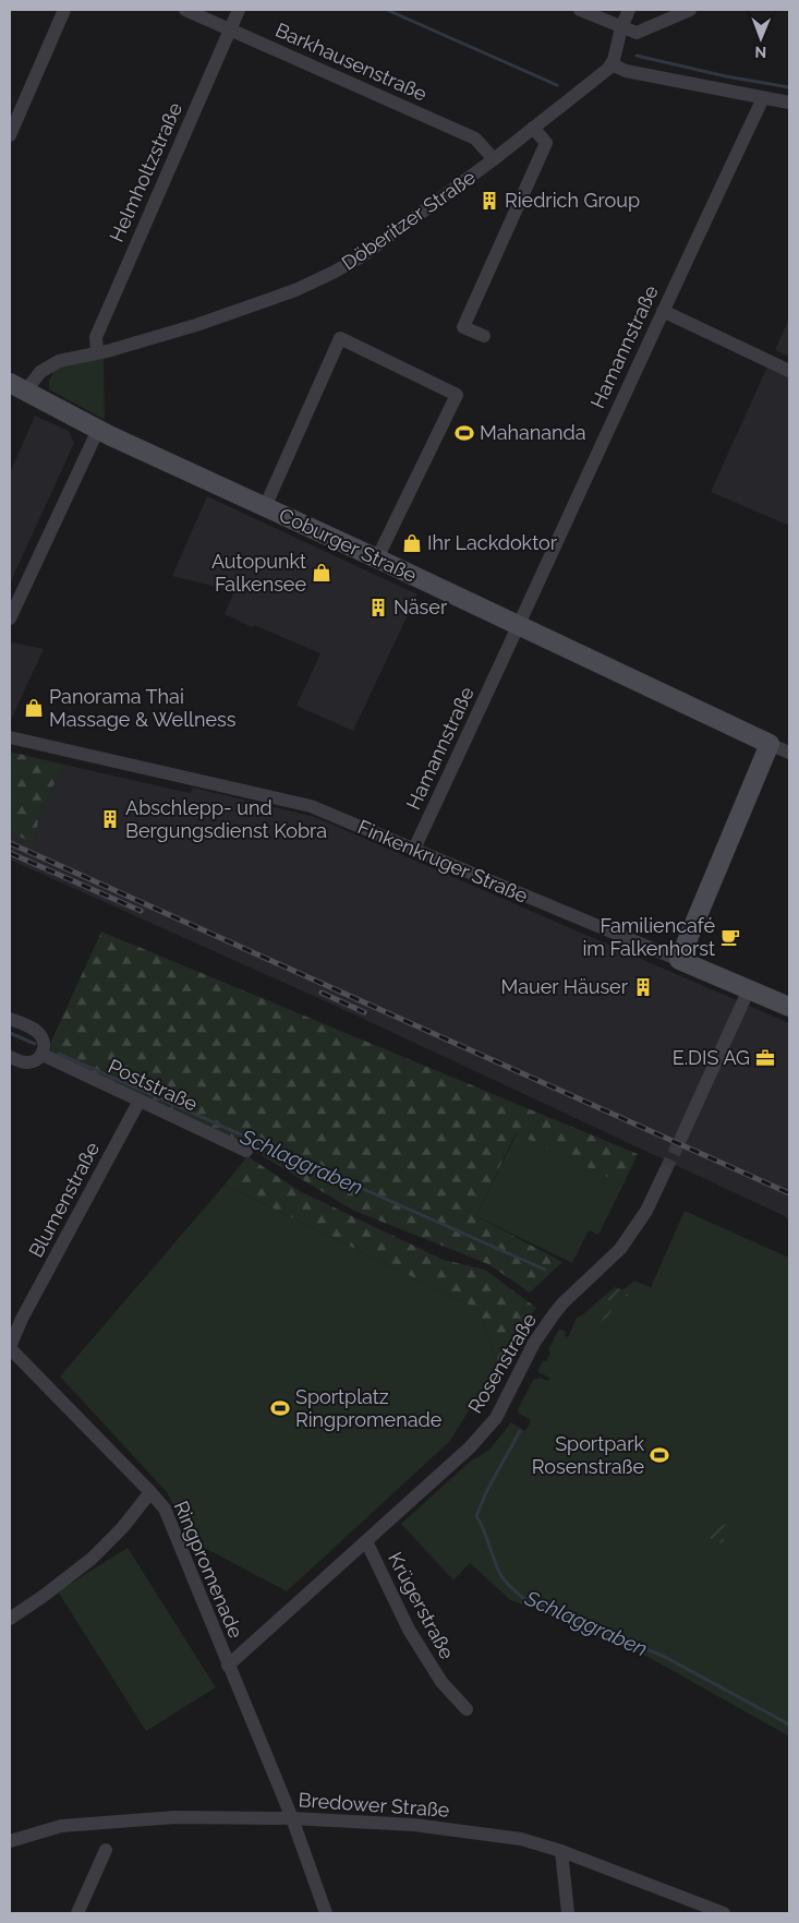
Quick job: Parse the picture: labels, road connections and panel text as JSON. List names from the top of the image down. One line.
{"streets":{"street":["Barkhausenstraße","Helmholtzstraße","Döberitzer Straße","Hamannstraße","Coburger Straße","Finkenkruger Straße","Poststraße","Blumenstraße","Rosenstraße","Ringpromenade","Krügerstraße","Bredower Straße"]},"crossings":[["Barkhausenstraße","Helmholtzstraße"],["Barkhausenstraße","Döberitzer Straße"],["Helmholtzstraße","Döberitzer Straße"],["Döberitzer Straße","Coburger Straße"],["Hamannstraße","Coburger Straße"],["Hamannstraße","Finkenkruger Straße"],["Poststraße","Blumenstraße"],["Blumenstraße","Ringpromenade"],["Rosenstraße","Ringpromenade"],["Rosenstraße","Krügerstraße"],["Ringpromenade","Bredower Straße"]],"water":["Schlaggraben"],"places":{"building":["Riedrich Group","Näser","Abschlepp- und Bergungsdienst Kobra","Mauer Häuser"],"sports":["Mahananda","Sportplatz Ringpromenade","Sportpark Rosenstraße"],"shop":["Ihr Lackdoktor","Autopunkt Falkensee","Panorama Thai Massage & Wellness"],"cafe":["Familiencafé im Falkenhorst"],"office":["E.DIS AG"]},"north":"bottom"}
